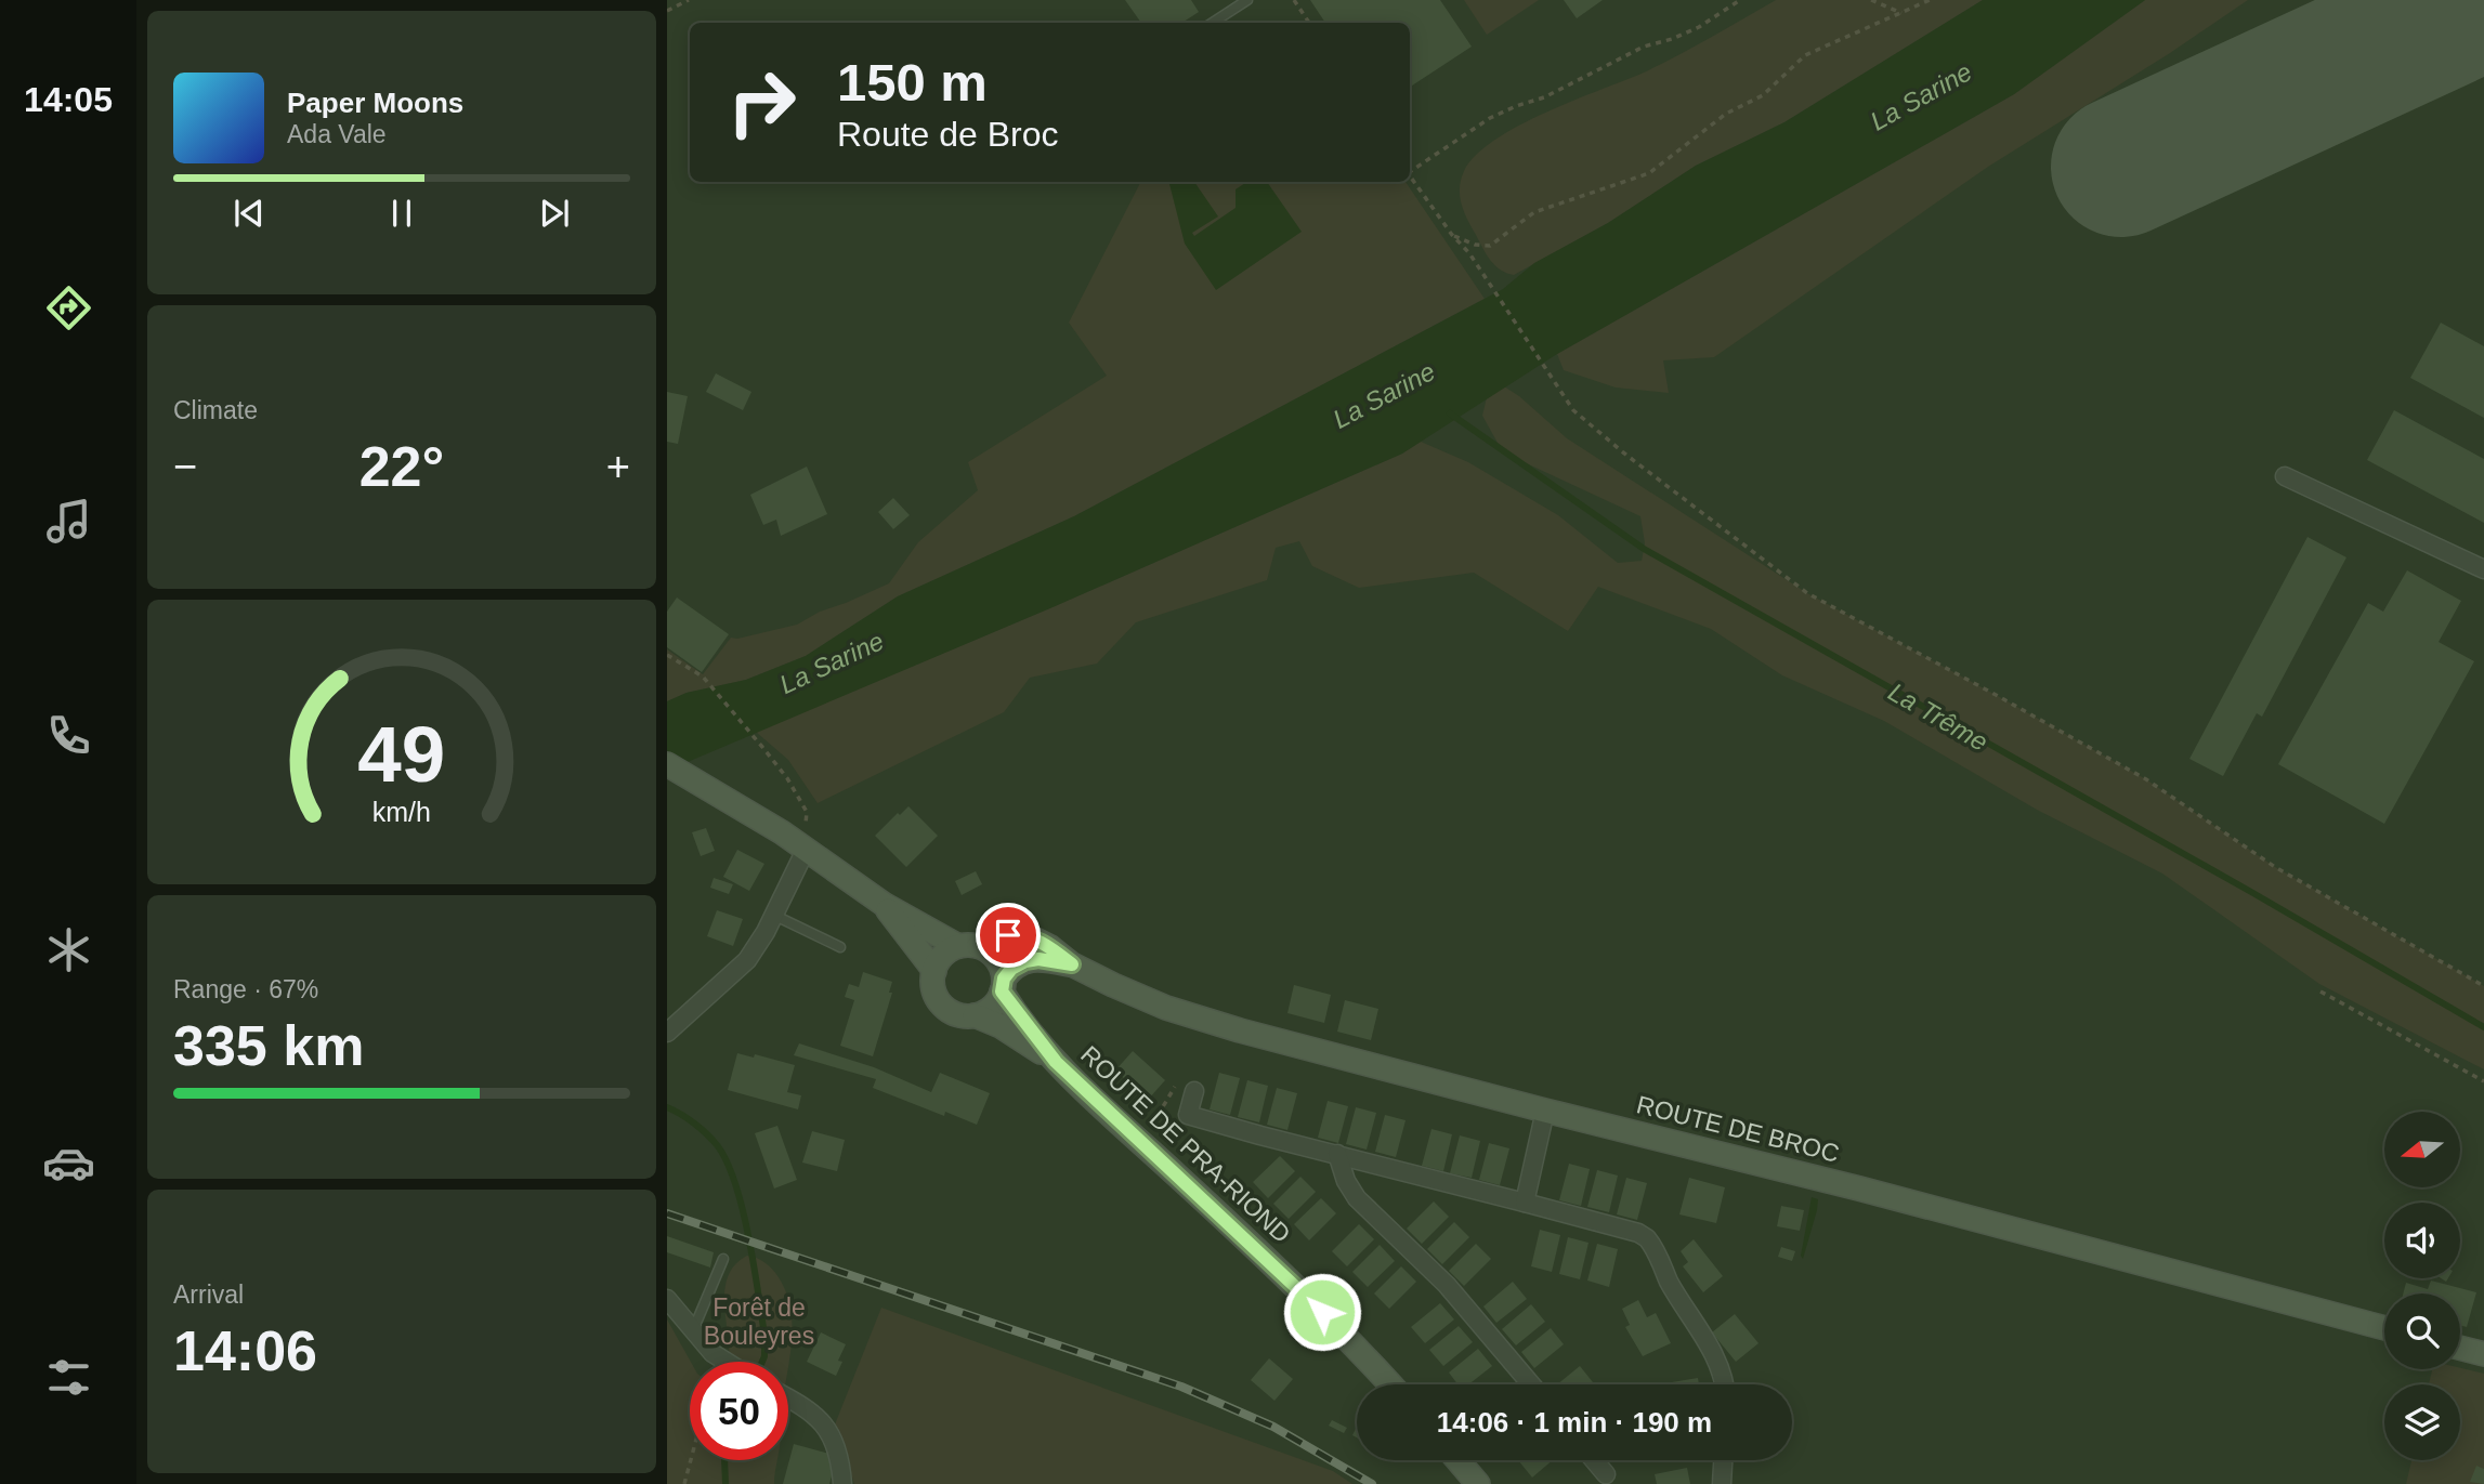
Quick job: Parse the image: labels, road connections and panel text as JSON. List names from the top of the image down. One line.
{"streets":{"main road":["ROUTE DE BROC","ROUTE DE PRA-RIOND"]},"crossings":[["ROUTE DE BROC","ROUTE DE PRA-RIOND"]],"water":["La Sarine","La Trême"],"parks":["Forêt de Bouleyres"],"north":"left","page":{"tabs":"14:05","turn":["150 m","Route de Broc"],"song":["Paper Moons","Ada Vale"],"tile":["Climate",["Range · 67%","335 km"],["Arrival","14:06"]],"heat":["−","22°","+"],"limit":"50","trip":"14:06 · 1 min · 190 m","gauge":["49","km/h"]}}
